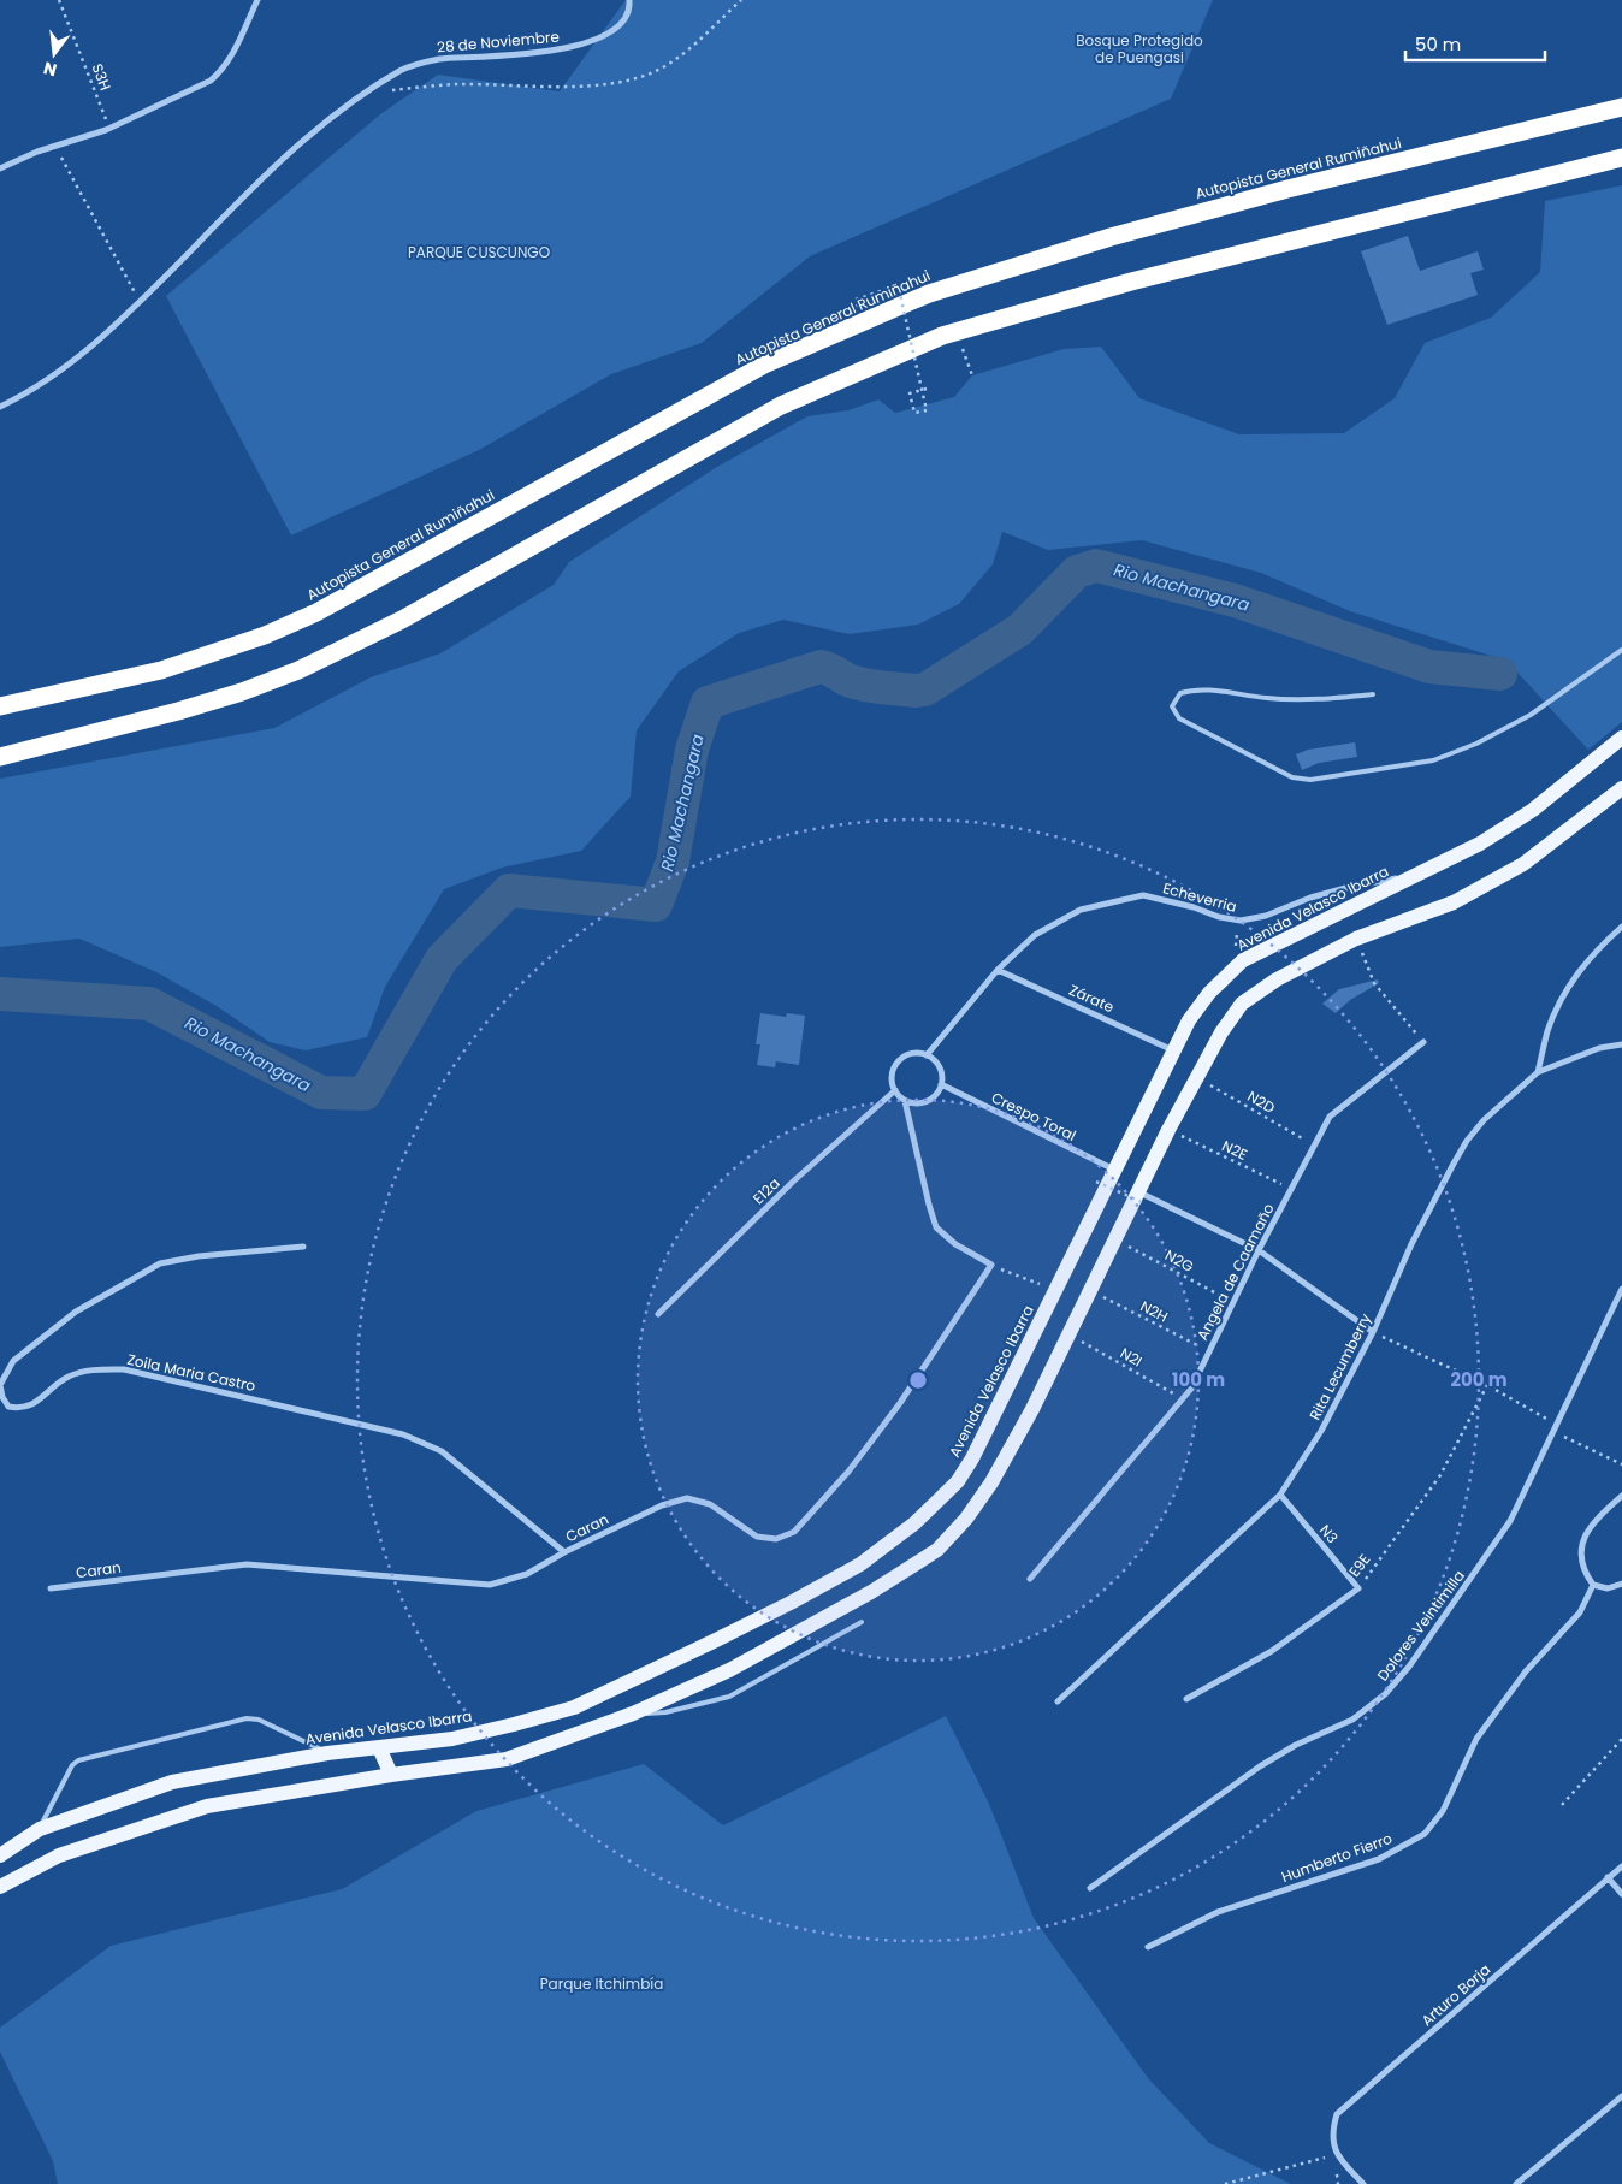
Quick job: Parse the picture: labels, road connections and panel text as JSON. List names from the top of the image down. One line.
{"streets":{"highway":["Autopista General Rumiñahui"],"main road":["Avenida Velasco Ibarra"],"street":["28 de Noviembre","Echeverria","Zárate","Crespo Toral","E12a","Angela de Caamaño","Rita Lecumberry","Zoila Maria Castro","Caran","N3","E9E","Dolores Veintimilla","Humberto Fierro","Arturo Borja"],"path":["S3H","N2D","N2E","N2G","N2H","N2I"]},"crossings":[["Echeverria","Avenida Velasco Ibarra"],["Echeverria","Zárate"],["Echeverria","Crespo Toral"],["Echeverria","E12a"],["Avenida Velasco Ibarra","Zárate"],["Avenida Velasco Ibarra","Crespo Toral"],["N2D","Angela de Caamaño"],["Crespo Toral","E12a"],["N2E","Angela de Caamaño"],["N2G","Angela de Caamaño"],["Angela de Caamaño","N2H"],["Angela de Caamaño","N2I"],["Rita Lecumberry","N3"],["Zoila Maria Castro","Caran"],["N3","E9E"]],"water":["Rio Machangara"],"parks":["Bosque Protegido de Puengasi","PARQUE CUSCUNGO","Parque Itchimbía"],"scale_bar":"50 m","north":"bottom","rings":["100 m","200 m"]}
